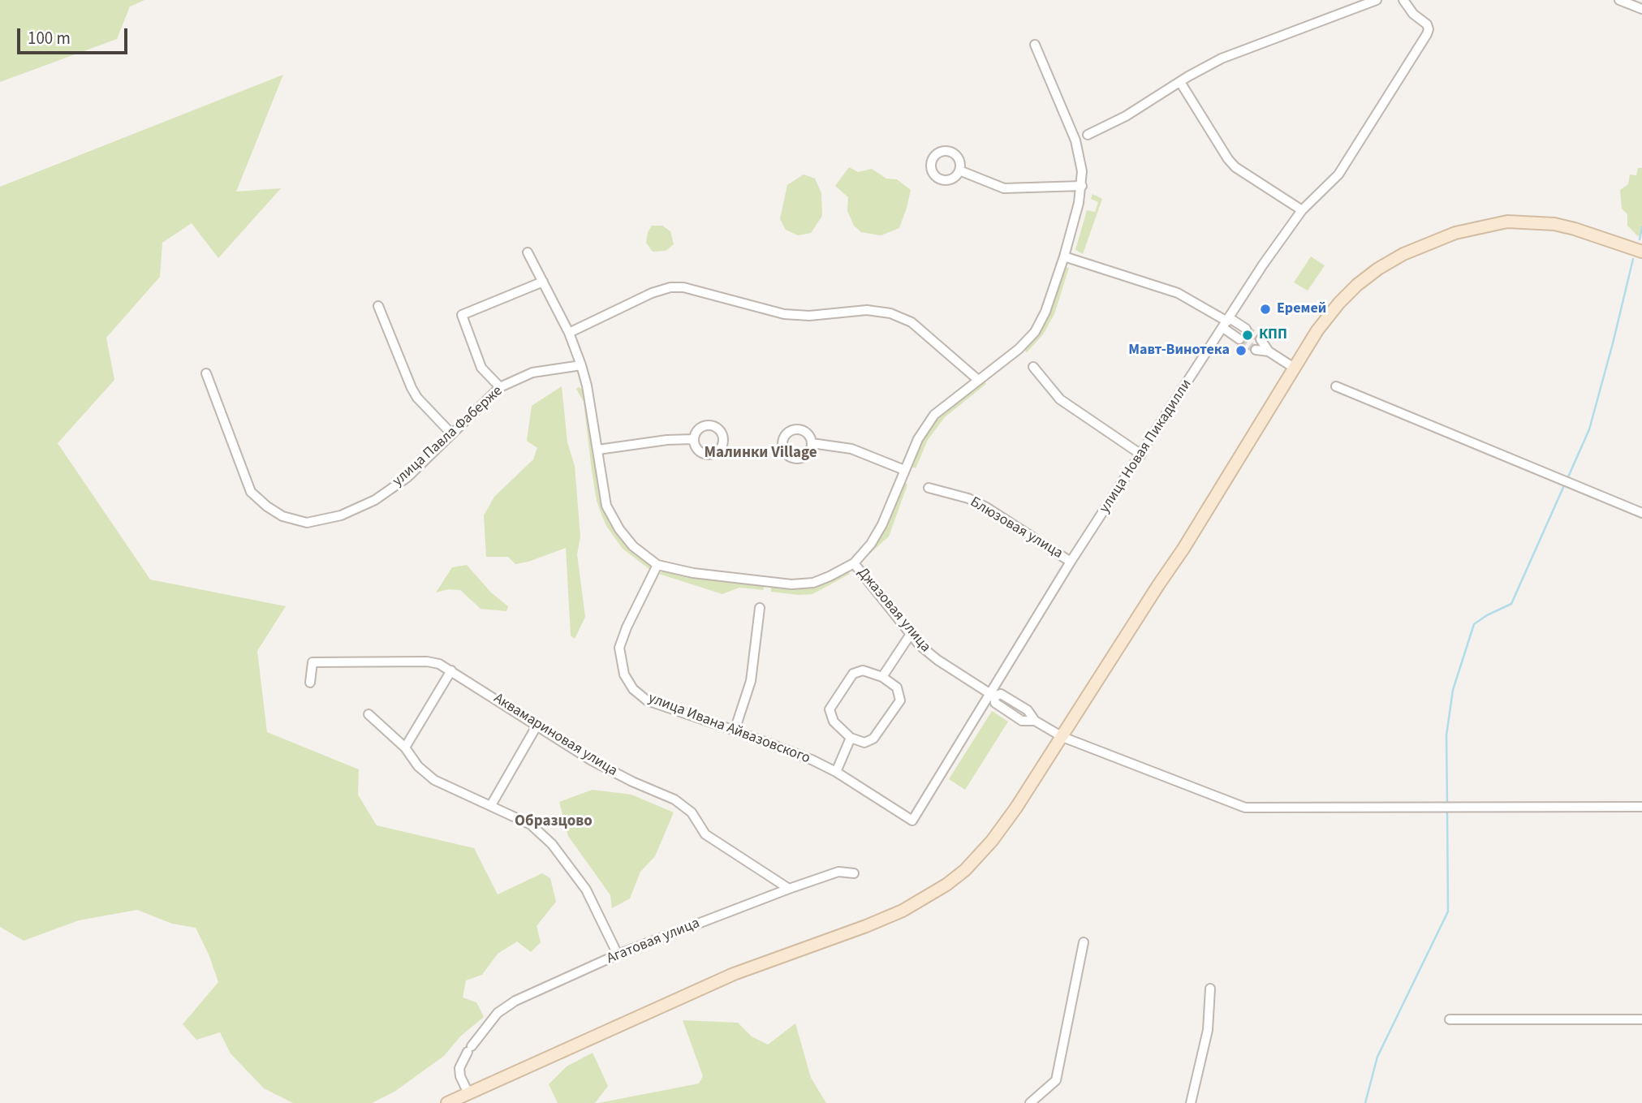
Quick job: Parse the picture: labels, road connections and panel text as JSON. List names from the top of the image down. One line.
{"streets":{"street":["улица Павла Фаберже","улица Новая Пикадилли","Блюзовая улица","Джазовая улица","улица Ивана Айвазовского","Аквамариновая улица","Агатовая улица"]},"crossings":[["улица Новая Пикадилли","Блюзовая улица"],["улица Новая Пикадилли","Джазовая улица"],["улица Новая Пикадилли","улица Ивана Айвазовского"],["Аквамариновая улица","Агатовая улица"]],"districts":["Малинки Village","Образцово"],"places":["Еремей","КПП","Мавт-Винотека"],"scale_bar":"100 m"}
